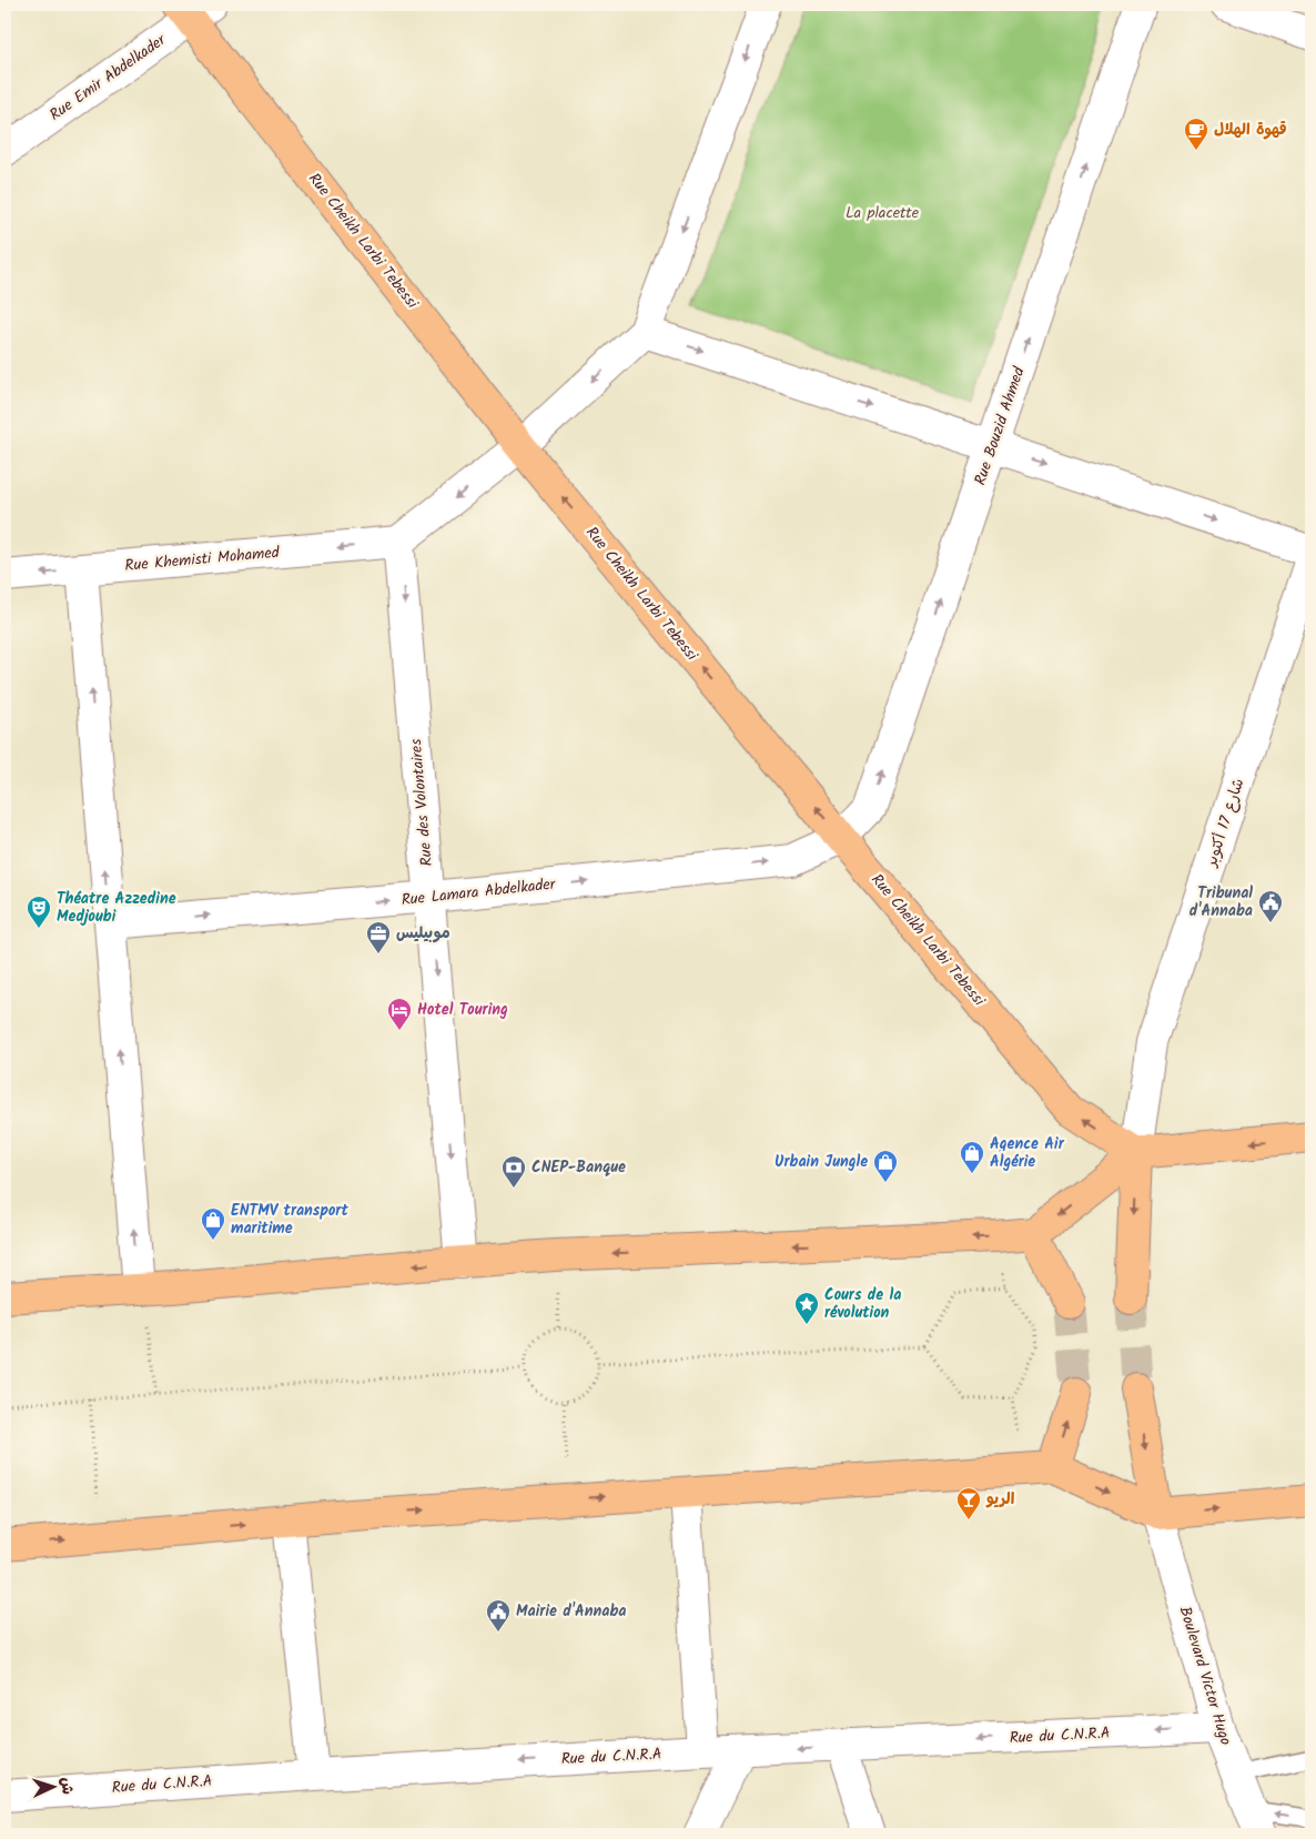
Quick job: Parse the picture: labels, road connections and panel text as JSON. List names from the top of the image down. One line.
{"streets":{"main road":["Rue Cheikh Larbi Tebessi"],"street":["Rue Emir Abdelkader","Rue Bouzid Ahmed","Rue Khemisti Mohamed","Rue des Volontaires","شارع 17 أكتوبر","Rue Lamara Abdelkader","Boulevard Victor Hugo","Rue du C.N.R.A"]},"crossings":[["Rue Emir Abdelkader","Rue Cheikh Larbi Tebessi"],["Rue Cheikh Larbi Tebessi","Rue Bouzid Ahmed"],["Rue Cheikh Larbi Tebessi","شارع 17 أكتوبر"],["Rue Cheikh Larbi Tebessi","Rue Lamara Abdelkader"],["Rue Bouzid Ahmed","Rue Lamara Abdelkader"],["Rue Khemisti Mohamed","Rue des Volontaires"],["Rue des Volontaires","Rue Lamara Abdelkader"],["Boulevard Victor Hugo","Rue du C.N.R.A"]],"one_way":["Rue Cheikh Larbi Tebessi","Rue Bouzid Ahmed","Rue Khemisti Mohamed","Rue des Volontaires","Rue Lamara Abdelkader","Rue du C.N.R.A"],"parks":["La placette"],"places":{"cafe":["قهوة الهلال"],"public building":["Tribunal d'Annaba","Mairie d'Annaba"],"theatre":["Théatre Azzedine Medjoubi"],"office":["موبيليس"],"hotel":["Hotel Touring"],"shop":["Agence Air Algérie","Urbain Jungle","ENTMV transport maritime"],"bank":["CNEP-Banque"],"place":["Cours de la révolution"],"bar":["الريو"]},"north":"right"}
